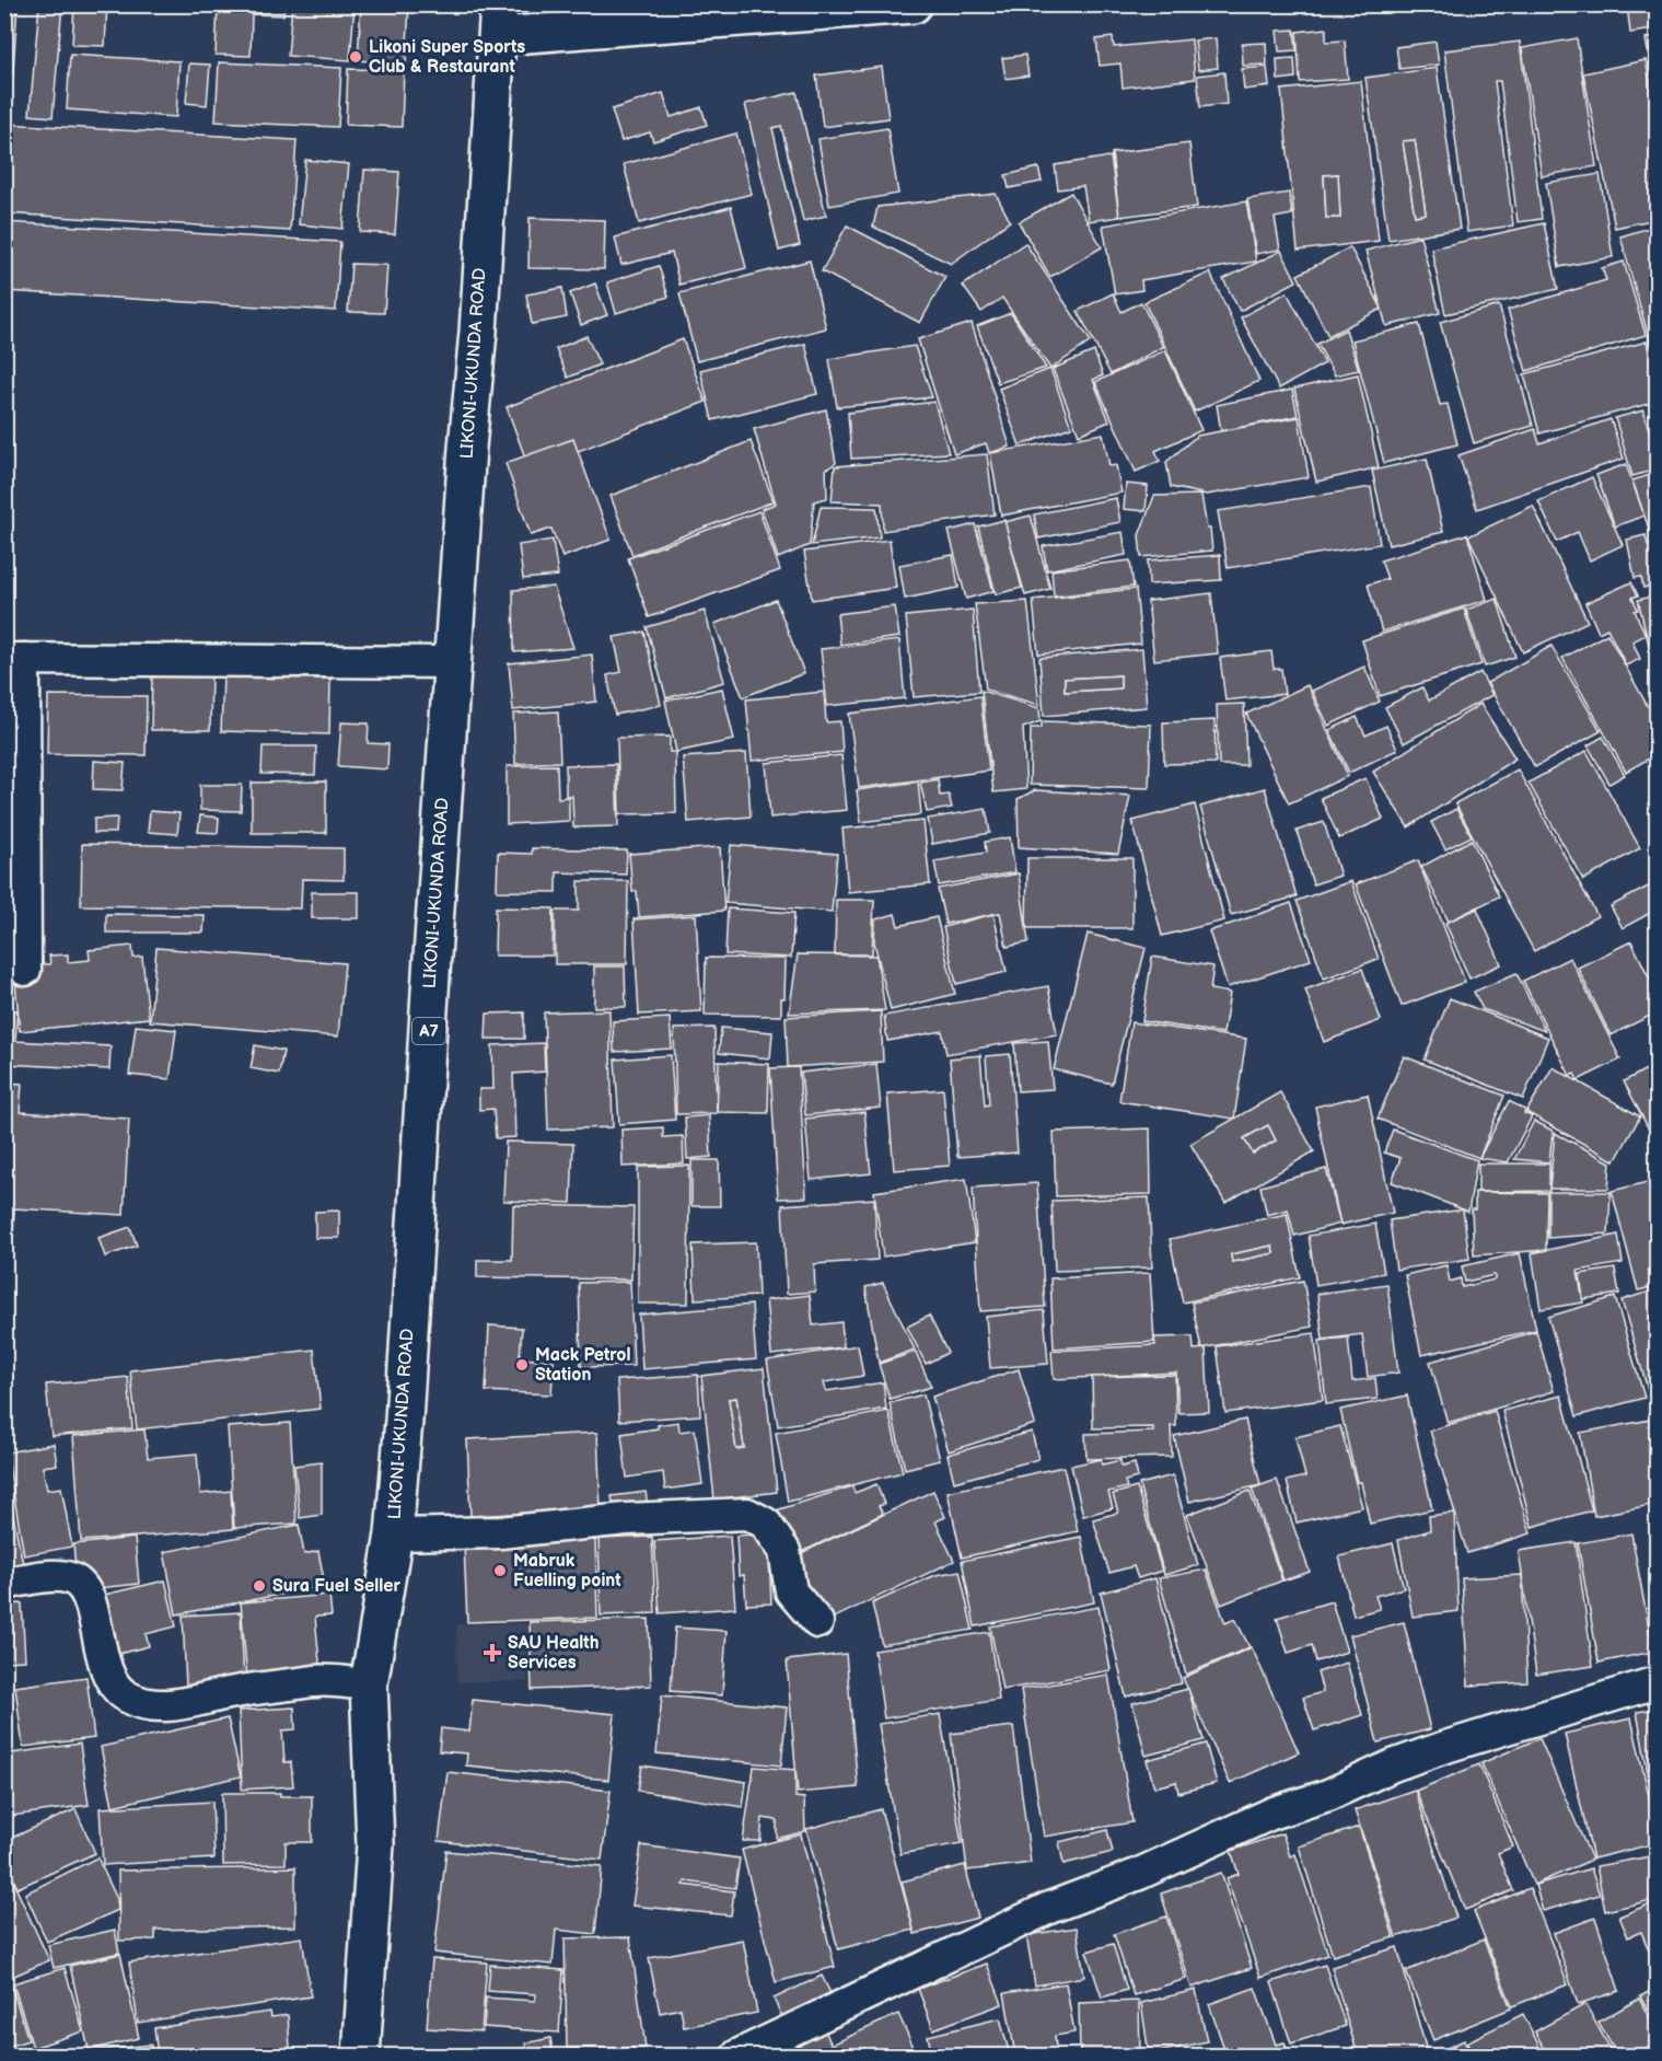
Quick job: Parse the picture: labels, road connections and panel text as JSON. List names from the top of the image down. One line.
{"streets":{"main road":["LIKONI-UKUNDA ROAD","A7"]},"places":{"other":["Likoni Super Sports Club & Restaurant","Mack Petrol Station","Mabruk Fuelling point","Sura Fuel Seller"],"health":["SAU Health Services"]}}
